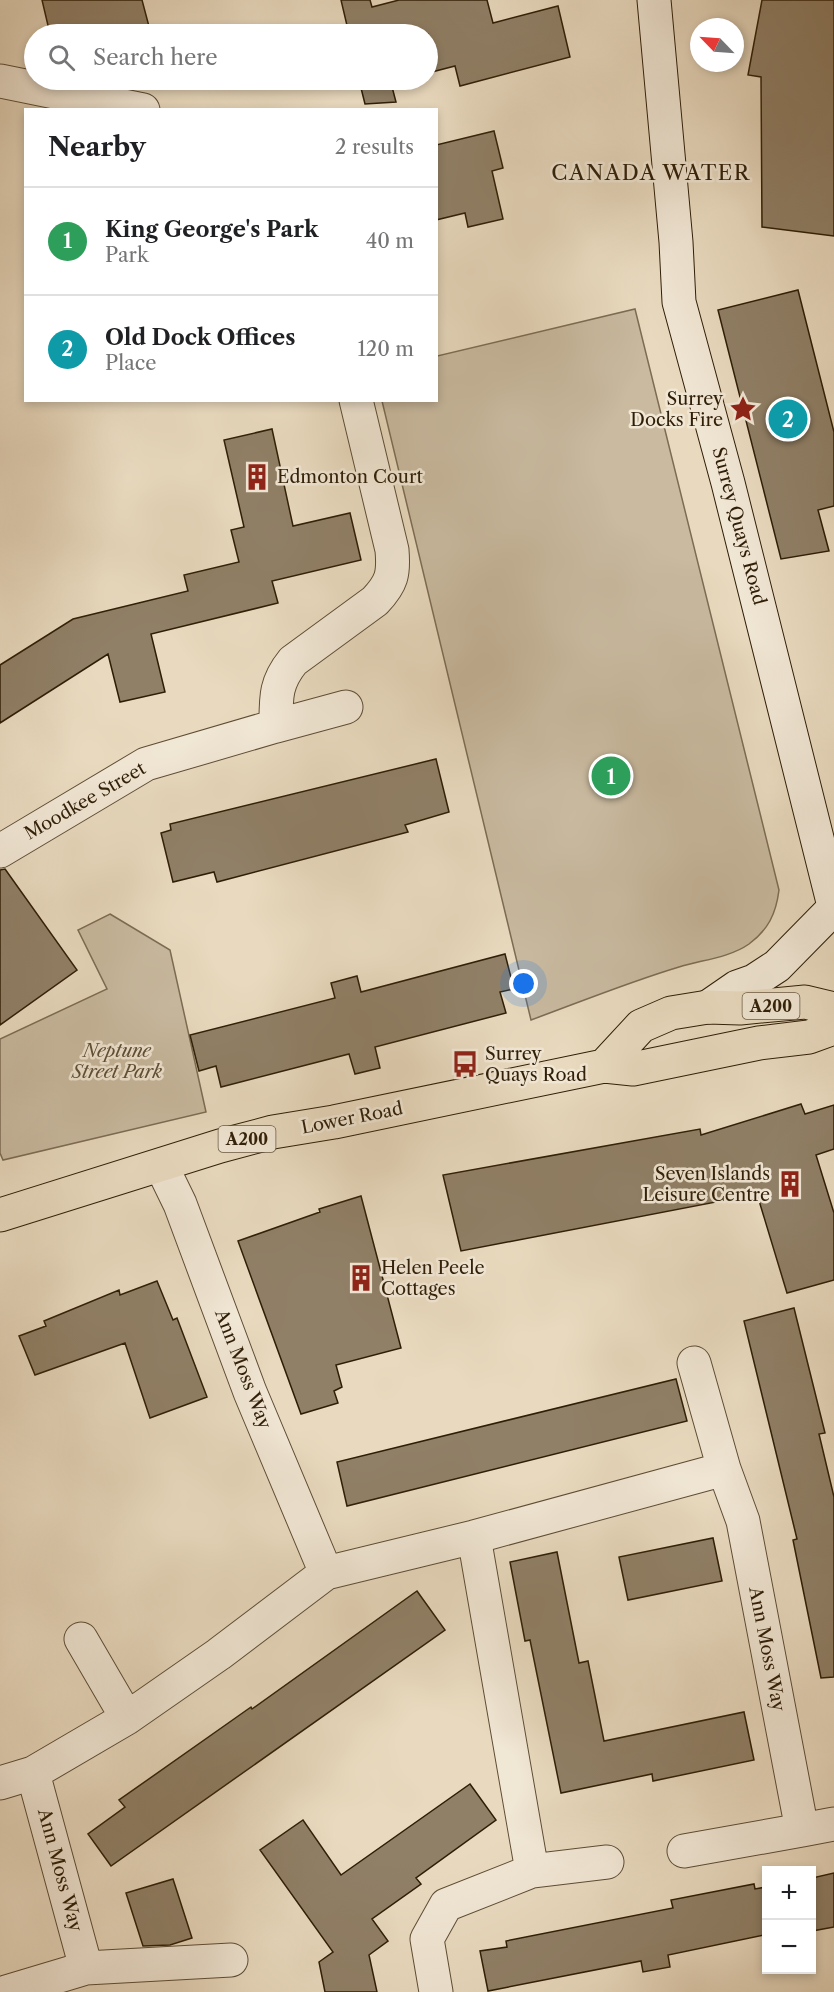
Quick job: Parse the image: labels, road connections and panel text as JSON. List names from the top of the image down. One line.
{"streets":{"main road":["A200","Lower Road"],"street":["Surrey Quays Road","Moodkee Street","Ann Moss Way"]},"crossings":[["A200","Lower Road"],["Lower Road","Ann Moss Way"]],"districts":["CANADA WATER"],"parks":["Neptune Street Park"],"places":{"place":["Surrey Docks Fire"],"building":["Edmonton Court","Seven Islands Leisure Centre","Helen Peele Cottages"],"bus stop":["Surrey Quays Road"]},"north":"top left","page":{"search":"Search here","heading":["Nearby","2 results"],"list":[{"mark":"1","name":"King George's Park","note":"Park","value":"40 m"},{"mark":"2","name":"Old Dock Offices","note":"Place","value":"120 m"}],"pins":["2","1"],"map_buttons":["+","−"]}}
